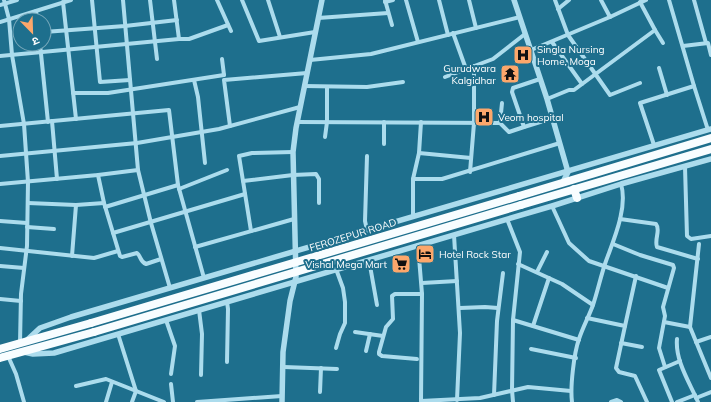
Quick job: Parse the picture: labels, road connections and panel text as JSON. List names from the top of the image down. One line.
{"streets":{"highway":["FEROZEPUR ROAD"]},"places":{"hospital":["Singla Nursing Home, Moga","Veom hospital"],"temple":["Gurudwara Kalgidhar"],"hotel":["Hotel Rock Star"],"supermarket":["Vishal Mega Mart"]},"north":"bottom right"}
